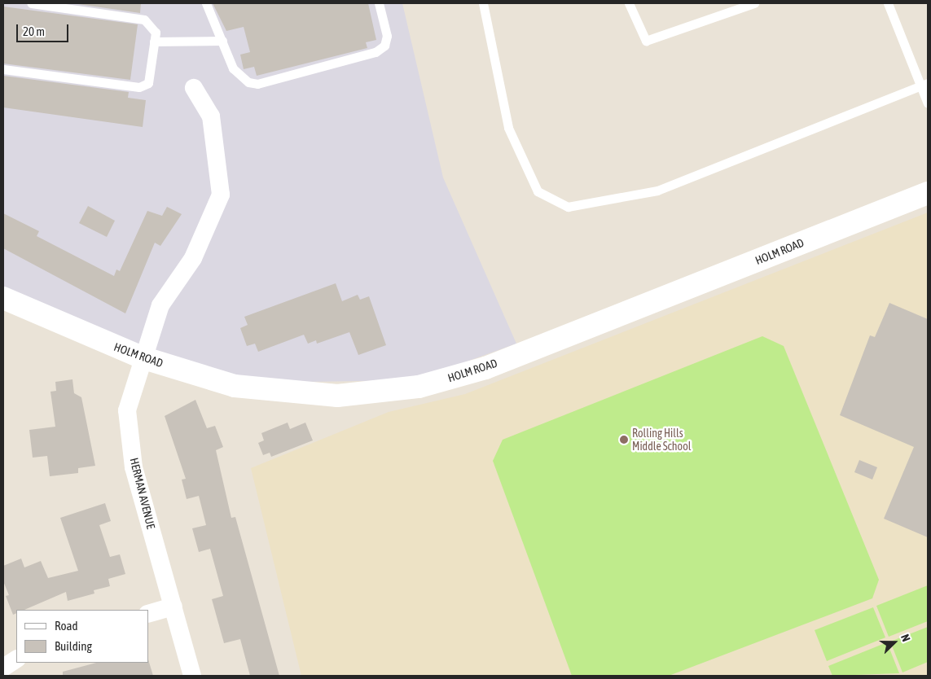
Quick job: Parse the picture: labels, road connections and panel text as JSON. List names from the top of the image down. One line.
{"streets":{"street":["HOLM ROAD","HERMAN AVENUE"]},"crossings":[["HOLM ROAD","HERMAN AVENUE"]],"places":["Rolling Hills Middle School"],"legend":["Road","Building"],"scale_bar":"20 m","north":"right"}
